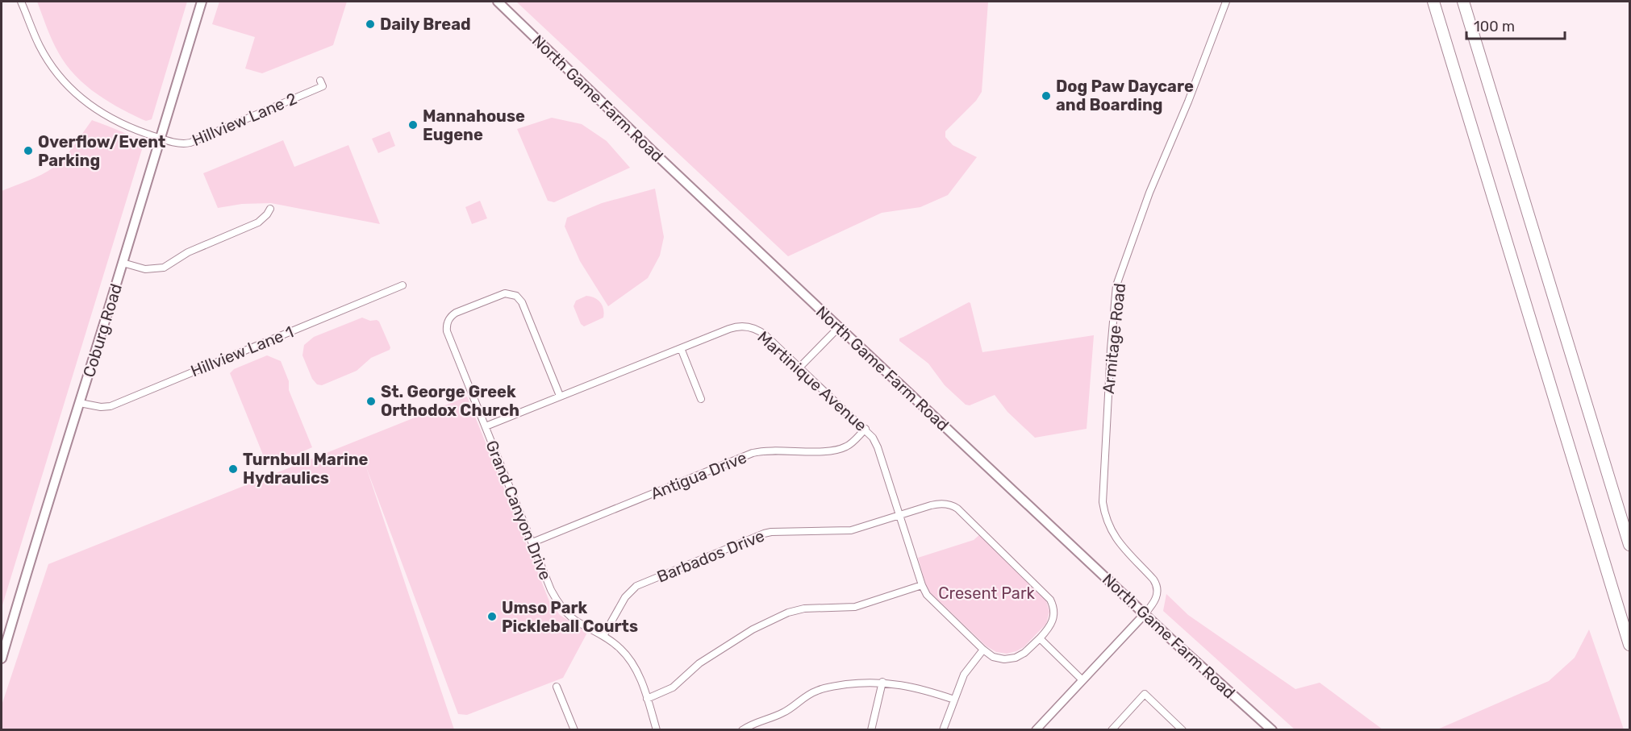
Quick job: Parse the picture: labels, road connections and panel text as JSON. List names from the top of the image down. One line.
{"streets":{"main road":["North Game Farm Road","Coburg Road"],"street":["Hillview Lane 2","Armitage Road","Hillview Lane 1","Martinique Avenue","Antigua Drive","Grand Canyon Drive","Barbados Drive"]},"crossings":[["North Game Farm Road","Armitage Road"],["Hillview Lane 2","Coburg Road"],["Coburg Road","Hillview Lane 1"],["Martinique Avenue","Antigua Drive"],["Martinique Avenue","Grand Canyon Drive"],["Martinique Avenue","Barbados Drive"],["Antigua Drive","Grand Canyon Drive"],["Grand Canyon Drive","Barbados Drive"]],"parks":["Cresent Park"],"places":["Daily Bread","Dog Paw Daycare and Boarding","Mannahouse Eugene","Overflow/Event Parking","St. George Greek Orthodox Church","Turnbull Marine Hydraulics","Umso Park Pickleball Courts"],"scale_bar":"100 m"}
